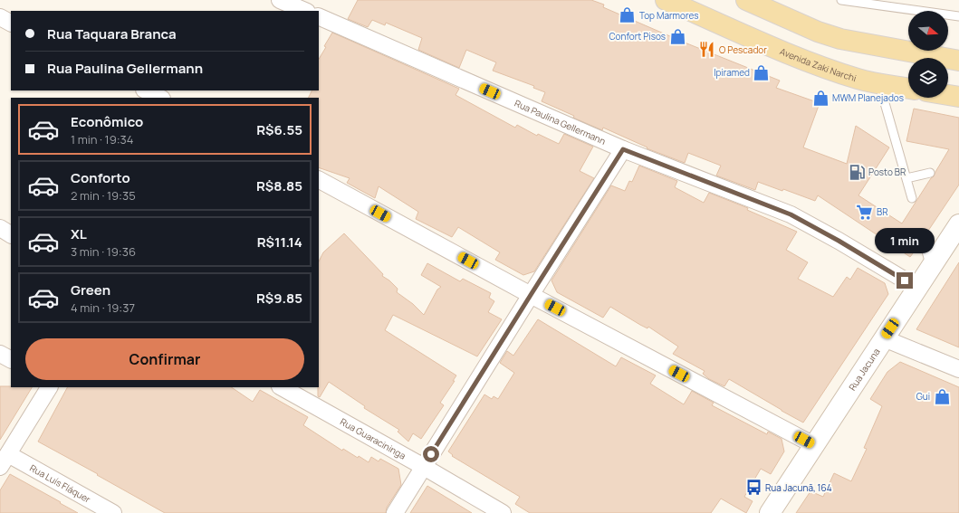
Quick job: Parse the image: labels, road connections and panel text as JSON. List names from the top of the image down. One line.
{"streets":{"main road":["Avenida Zaki Narchi","Rua Jacuna"],"street":["Rua Paulina Gellermann","Rua Guaracininga","Rua Luís Fláquer"]},"crossings":[["Rua Paulina Gellermann","Rua Jacuna"]],"places":{"shop":["Top Marmores","Confort Pisos","Ipiramed","MWM Planejados","Gui"],"restaurant":["O Pescador"],"fuel station":["Posto BR"],"supermarket":["BR"],"bus stop":["Rua Jacunã, 164"]},"north":"right","page":{"banner":["Rua Taquara Branca","Rua Paulina Gellermann"],"list":[{"name":"Econômico","note":"1 min · 19:34","value":"R$6.55"},{"name":"Conforto","note":"2 min · 19:35","value":"R$8.85"},{"name":"XL","note":"3 min · 19:36","value":"R$11.14"},{"name":"Green","note":"4 min · 19:37","value":"R$9.85"}],"bubble":"1 min","buttons":"Confirmar"}}
